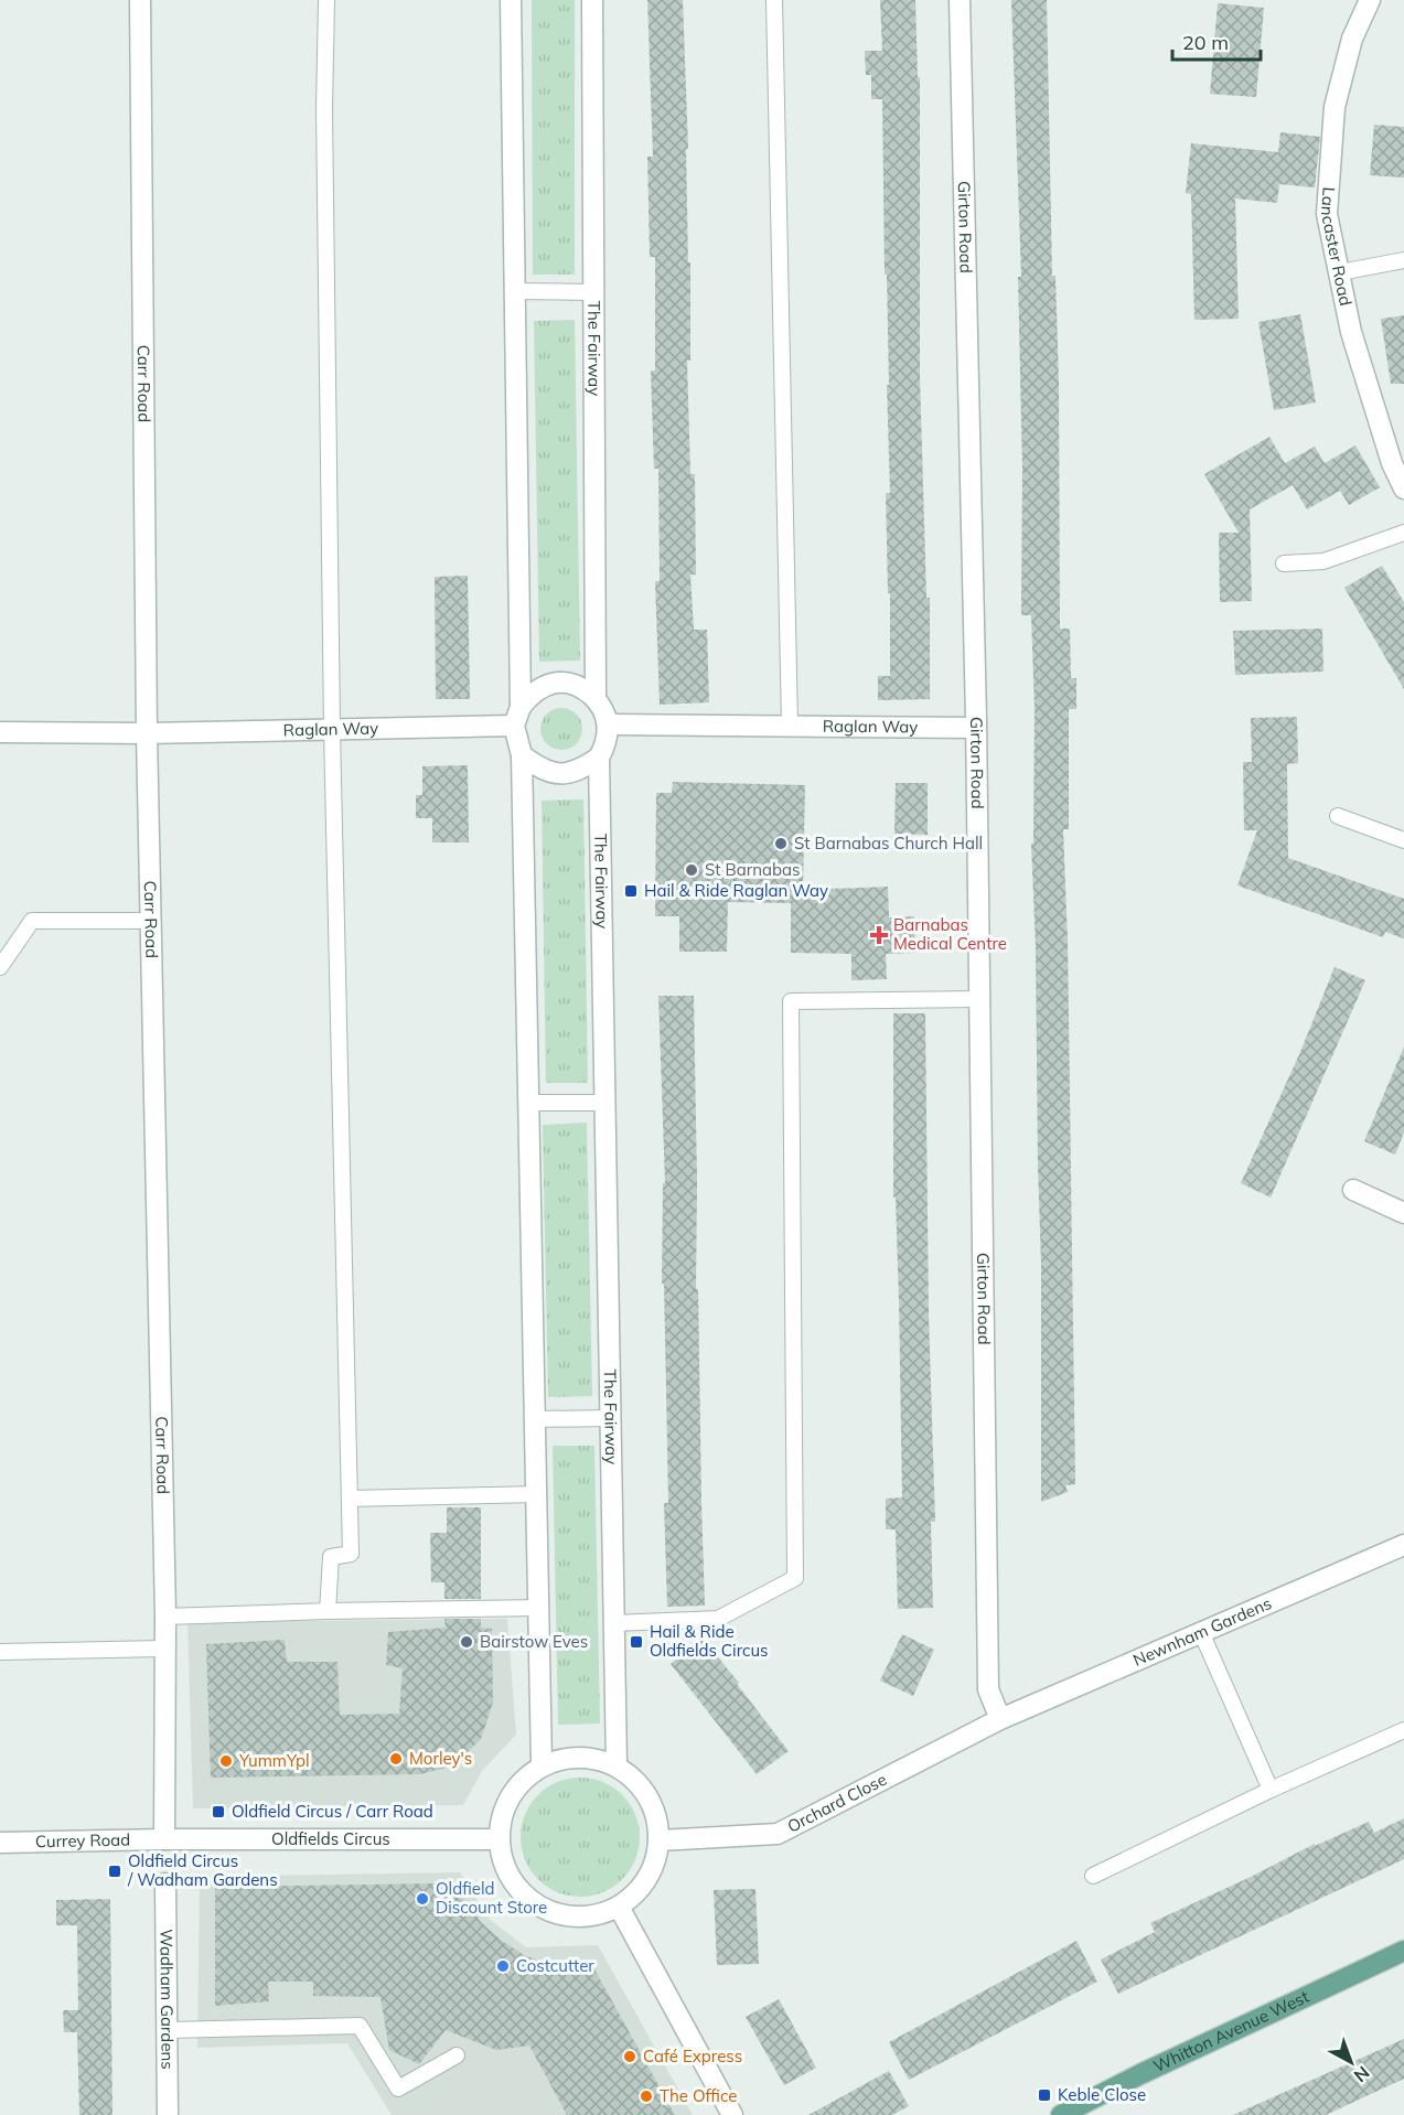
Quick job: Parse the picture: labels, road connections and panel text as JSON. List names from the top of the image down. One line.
{"streets":{"main road":["Whitton Avenue West"],"street":["Girton Road","Lancaster Road","The Fairway","Carr Road","Raglan Way","Newnham Gardens","Orchard Close","Oldfields Circus","Currey Road","Wadham Gardens"]},"crossings":[["Girton Road","Raglan Way"],["Girton Road","Newnham Gardens"],["Girton Road","Orchard Close"],["The Fairway","Raglan Way"],["The Fairway","Orchard Close"],["The Fairway","Oldfields Circus"],["Carr Road","Raglan Way"],["Carr Road","Oldfields Circus"],["Carr Road","Currey Road"],["Newnham Gardens","Orchard Close"],["Orchard Close","Oldfields Circus"],["Oldfields Circus","Currey Road"]],"places":{"other":["St Barnabas Church Hall","St Barnabas","Bairstow Eves","Morley's","YummYpl","Oldfield Discount Store","Costcutter","Café Express","The Office"],"transit":["Hail & Ride Raglan Way","Hail & Ride Oldfields Circus","Oldfield Circus / Carr Road","Oldfield Circus / Wadham Gardens","Keble Close"],"health":["Barnabas Medical Centre"]},"scale_bar":"20 m","north":"bottom right"}
